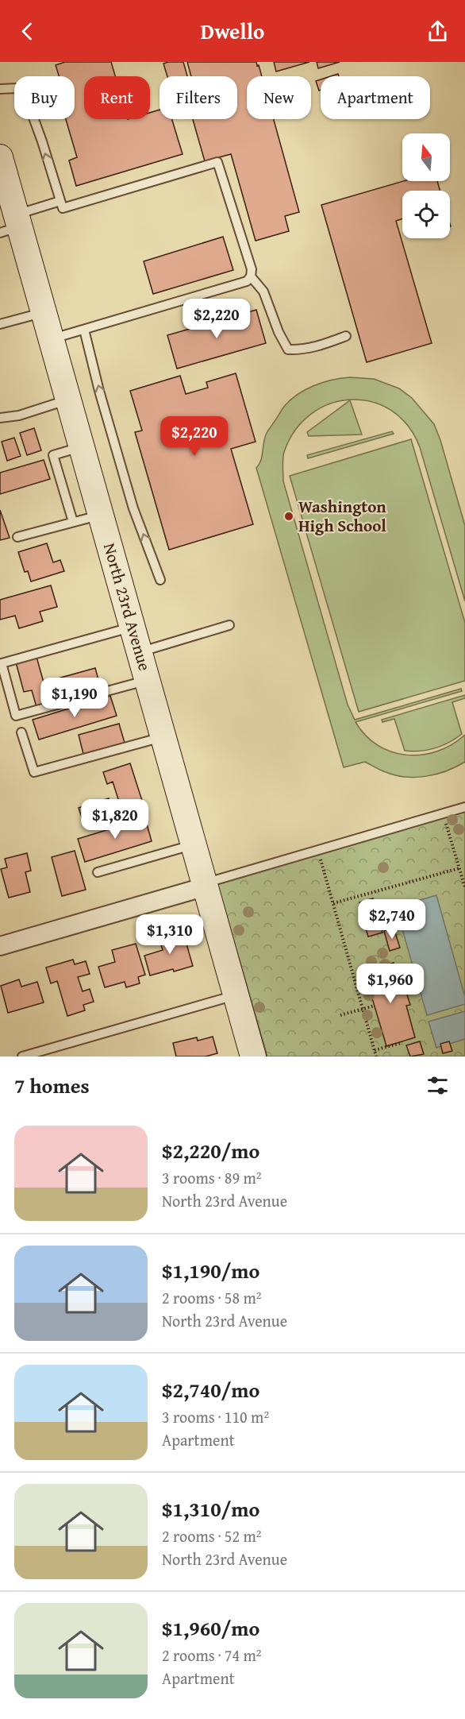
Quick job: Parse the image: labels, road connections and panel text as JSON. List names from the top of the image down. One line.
{"streets":{"street":["North 23rd Avenue"]},"places":["Washington High School"],"north":"top","page":{"header":"Dwello","chip":["Buy","Rent","Filters","New","Apartment"],"price":["$2,220","$2,220","$1,190","$1,820","$2,740","$1,310","$1,960"],"heading":"7 homes","list":[{"name":"$2,220/mo","note":"3 rooms · 89 m² · North 23rd Avenue"},{"name":"$1,190/mo","note":"2 rooms · 58 m² · North 23rd Avenue"},{"name":"$2,740/mo","note":"3 rooms · 110 m² · Apartment"},{"name":"$1,310/mo","note":"2 rooms · 52 m² · North 23rd Avenue"},{"name":"$1,960/mo","note":"2 rooms · 74 m² · Apartment"}]}}
